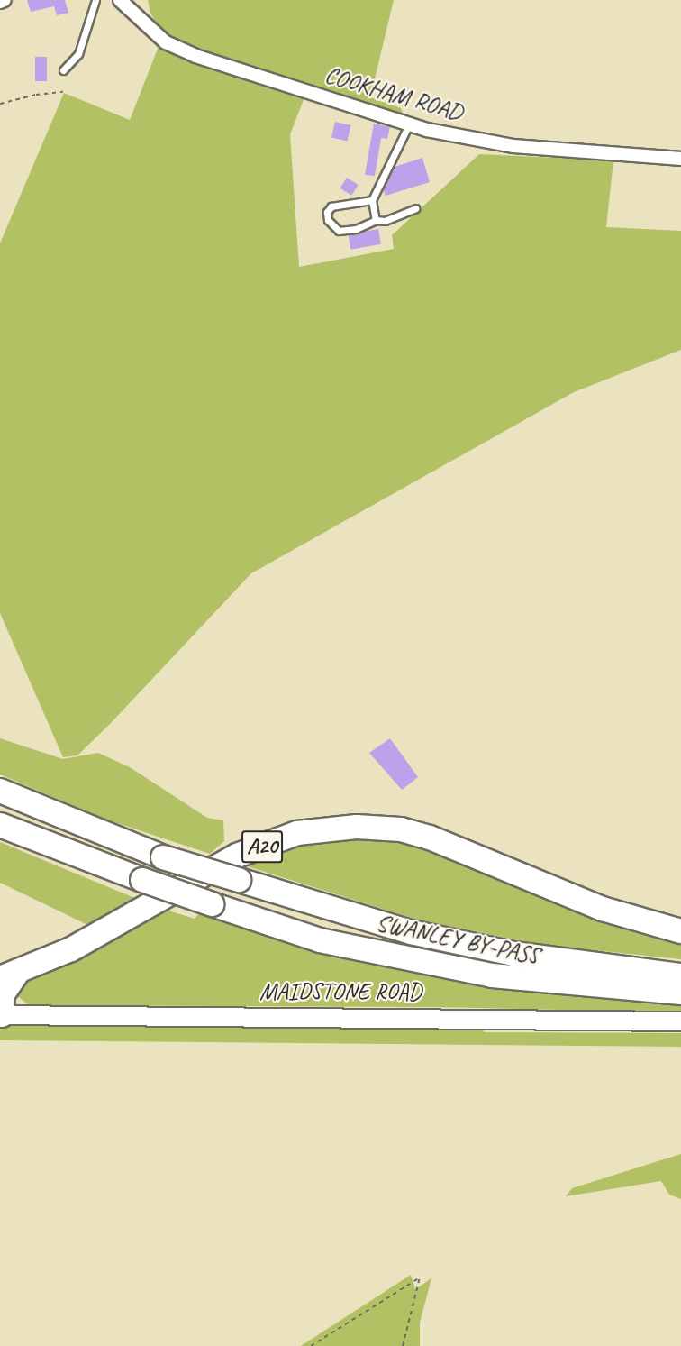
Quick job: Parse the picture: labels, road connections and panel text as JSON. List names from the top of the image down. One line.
{"streets":{"highway":["A20","SWANLEY BY-PASS"],"main road":["MAIDSTONE ROAD"],"street":["COOKHAM ROAD"]},"crossings":[["A20","MAIDSTONE ROAD"]]}
